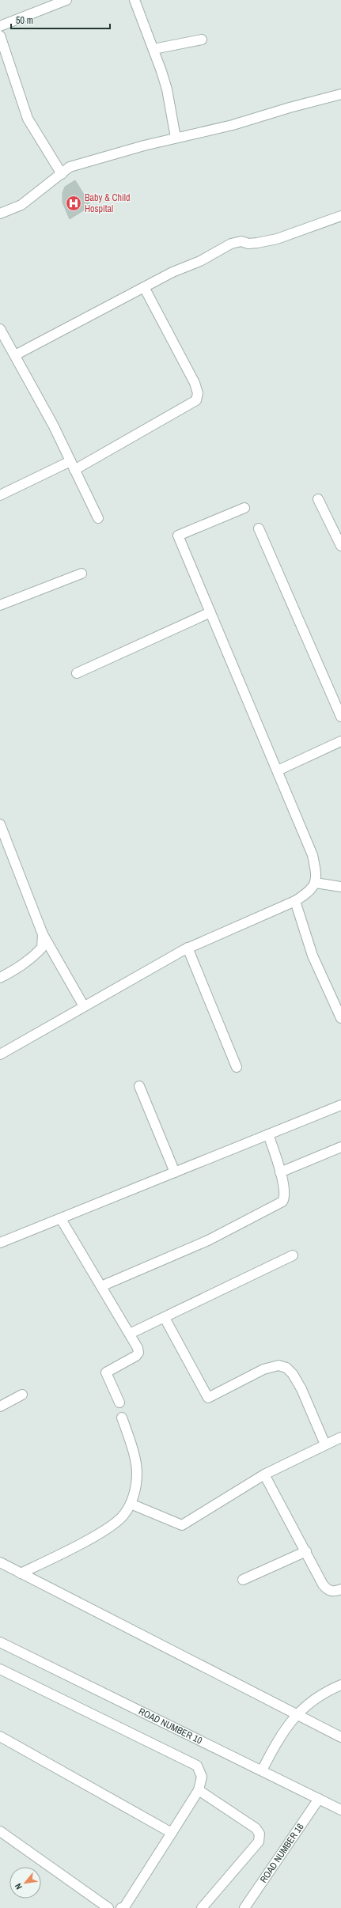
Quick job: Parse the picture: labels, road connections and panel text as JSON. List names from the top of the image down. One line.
{"streets":{"street":["ROAD NUMBER 10","ROAD NUMBER 16"]},"crossings":[["ROAD NUMBER 10","ROAD NUMBER 16"]],"places":{"hospital":["Baby & Child Hospital"]},"scale_bar":"50 m","north":"bottom left"}
